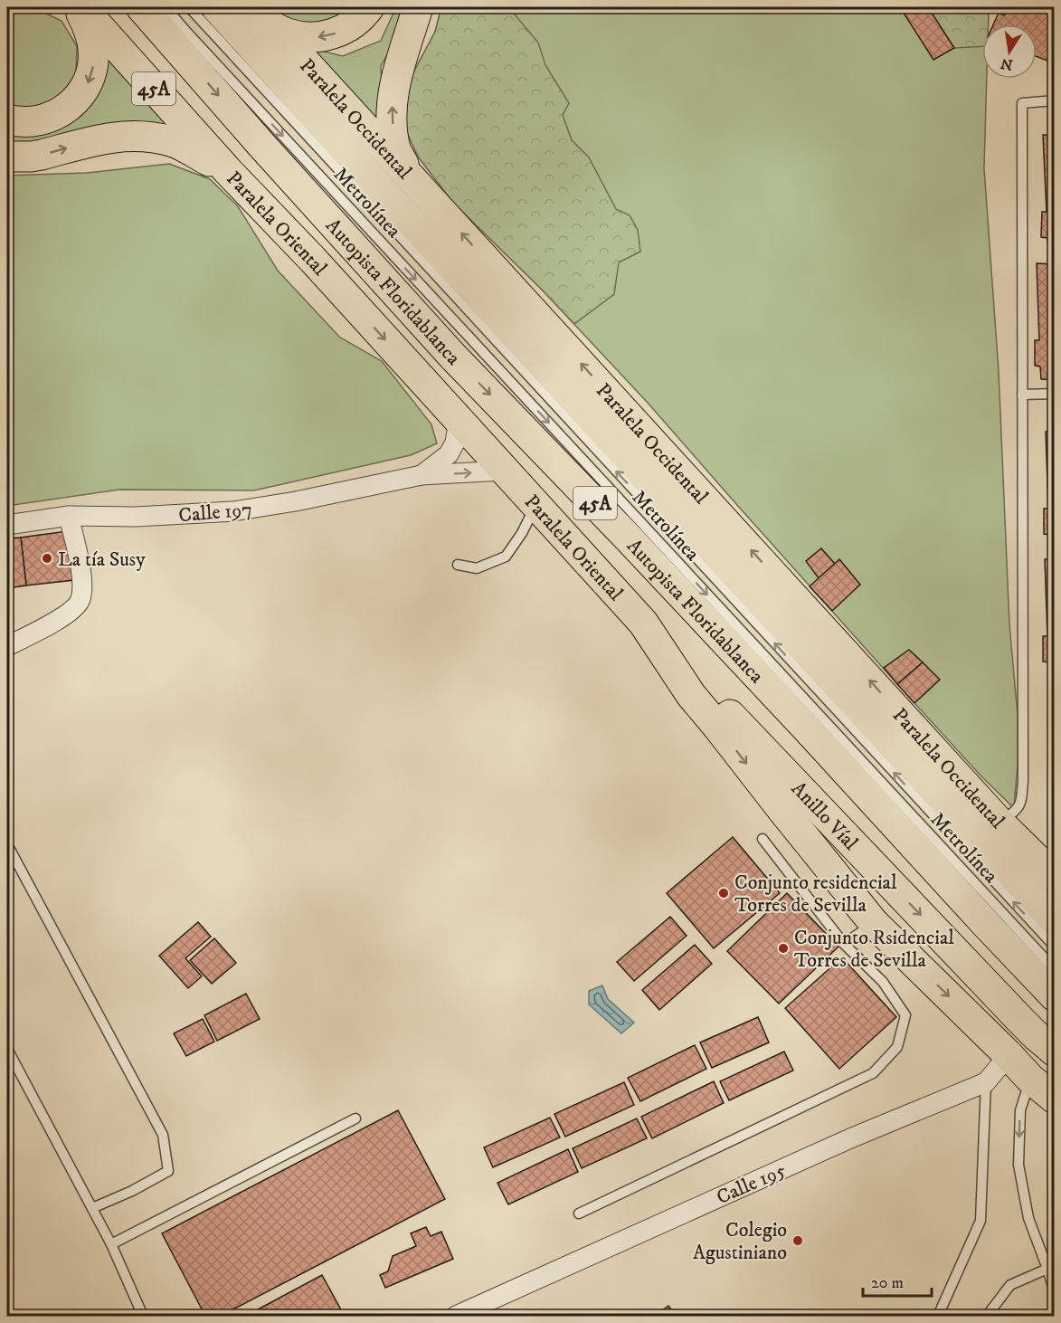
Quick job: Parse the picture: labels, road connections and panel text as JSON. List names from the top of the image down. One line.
{"streets":{"highway":["45A","Paralela Occidental","Paralela Oriental","Autopista Floridablanca","Anillo Víal"],"street":["Calle 197","Calle 195"],"lane":["Metrolínea"]},"crossings":[["Paralela Oriental","Calle 197"],["Paralela Oriental","Anillo Víal"],["Paralela Oriental","Calle 195"]],"places":["La tía Susy","Conjunto residencial Torres de Sevilla","Conjunto Rsidencial Torres de Sevilla","Colegio Agustiniano"],"scale_bar":"20 m","north":"bottom"}
